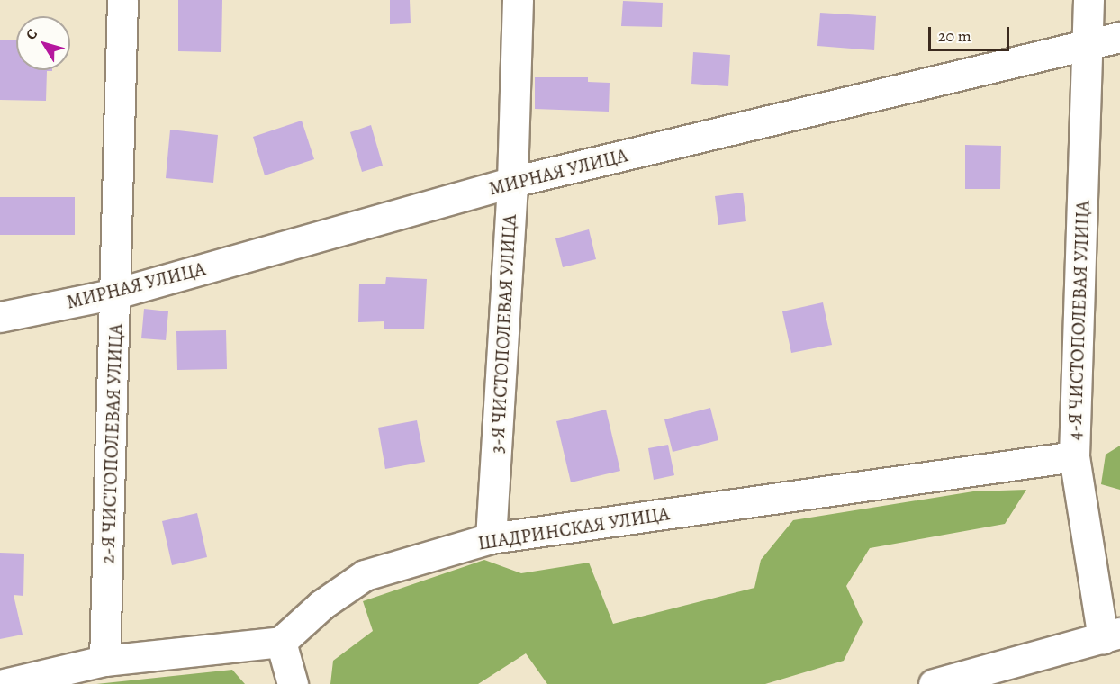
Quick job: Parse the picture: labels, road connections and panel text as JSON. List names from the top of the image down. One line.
{"streets":{"street":["МИРНАЯ УЛИЦА","4-Я ЧИСТОПОЛЕВАЯ УЛИЦА","3-Я ЧИСТОПОЛЕВАЯ УЛИЦА","2-Я ЧИСТОПОЛЕВАЯ УЛИЦА","ШАДРИНСКАЯ УЛИЦА"]},"crossings":[["МИРНАЯ УЛИЦА","4-Я ЧИСТОПОЛЕВАЯ УЛИЦА"],["МИРНАЯ УЛИЦА","3-Я ЧИСТОПОЛЕВАЯ УЛИЦА"],["МИРНАЯ УЛИЦА","2-Я ЧИСТОПОЛЕВАЯ УЛИЦА"],["4-Я ЧИСТОПОЛЕВАЯ УЛИЦА","ШАДРИНСКАЯ УЛИЦА"],["3-Я ЧИСТОПОЛЕВАЯ УЛИЦА","ШАДРИНСКАЯ УЛИЦА"]],"scale_bar":"20 m","north":"top left"}
